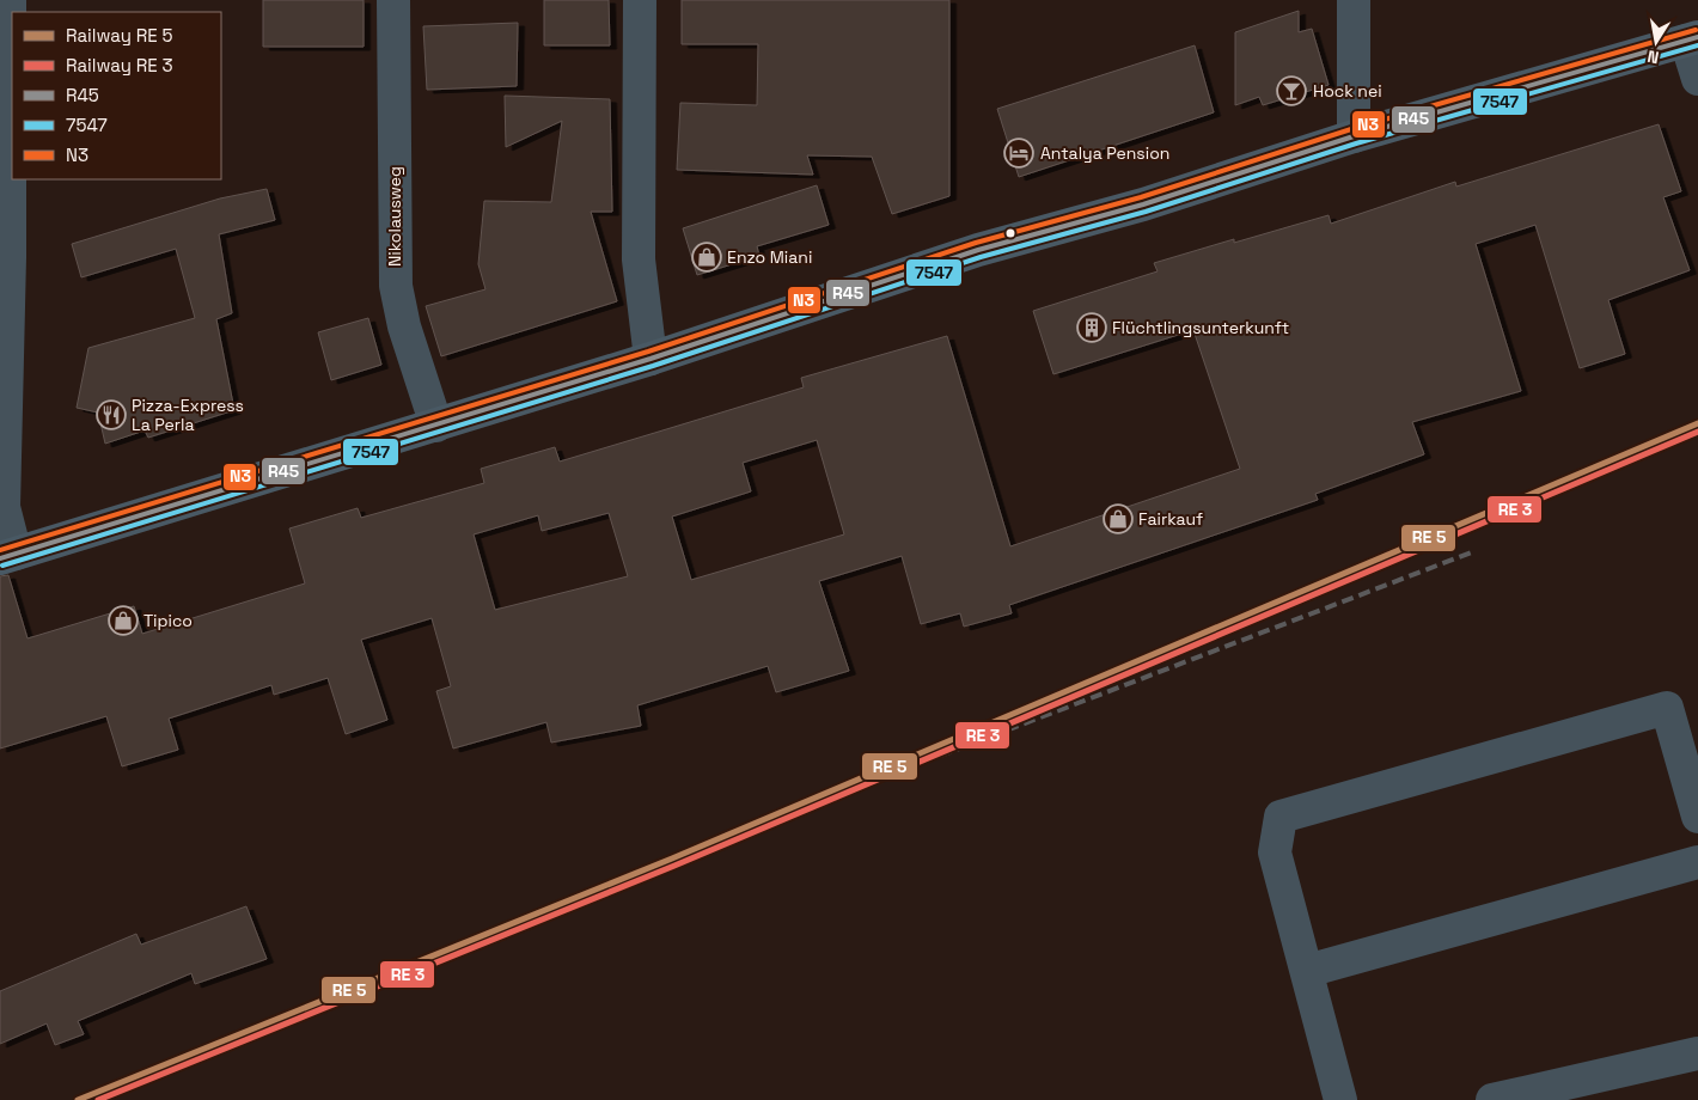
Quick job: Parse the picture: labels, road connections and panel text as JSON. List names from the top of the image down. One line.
{"streets":{"street":["Nikolausweg"]},"places":{"bar":["Hock nei"],"hotel":["Antalya Pension"],"shop":["Enzo Miani","Fairkauf","Tipico"],"building":["Flüchtlingsunterkunft"],"restaurant":["Pizza-Express La Perla"]},"lines":["transit line N3","transit line R45","transit line 7547"],"legend":["Railway RE 5","Railway RE 3","R45","7547","N3"],"north":"bottom"}
